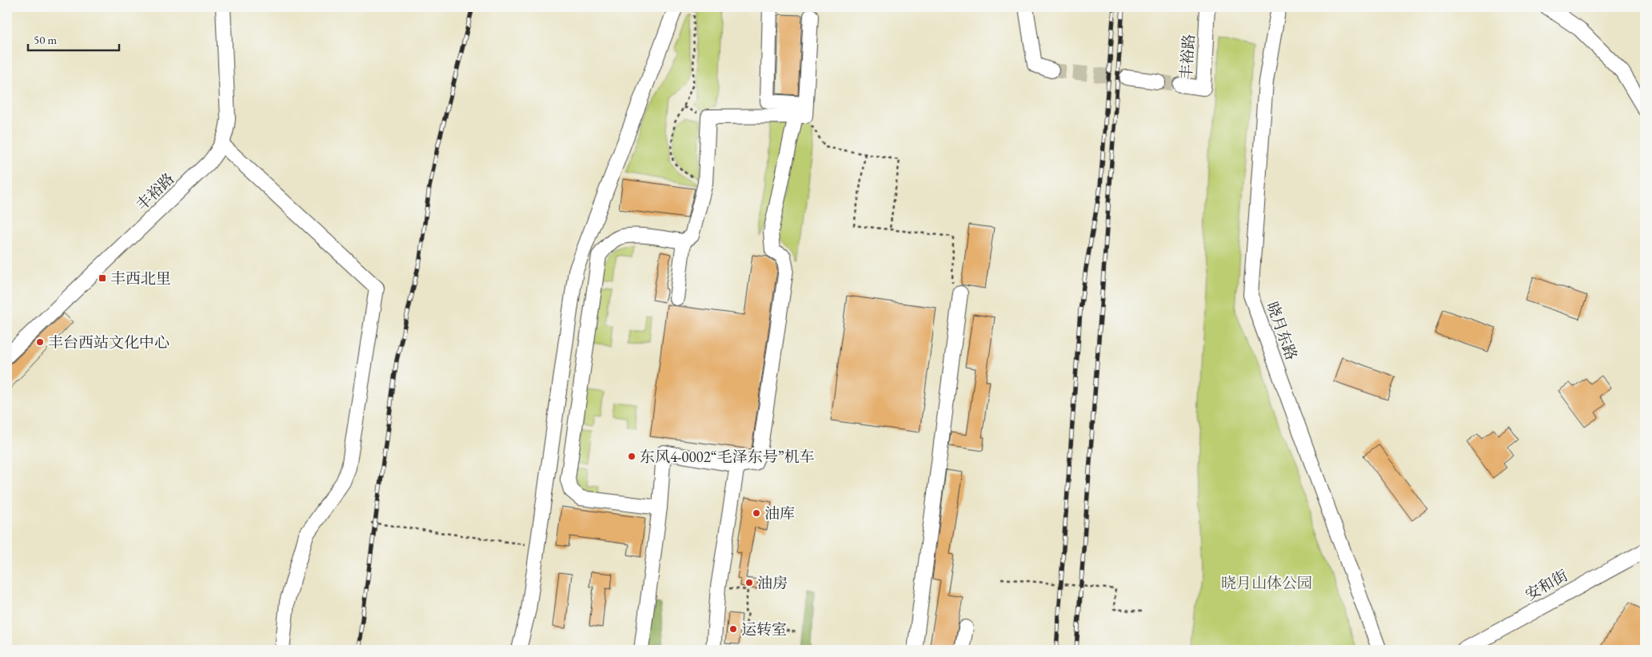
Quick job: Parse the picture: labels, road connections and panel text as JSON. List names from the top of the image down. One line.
{"streets":{"street":["丰裕路","晓月东路","安和街"]},"parks":["晓月山体公园"],"places":{"transit":["丰西北里"],"other":["丰台西站文化中心","东风4-0002“毛泽东号”机车","油库","油房","运转室"]},"scale_bar":"50 m"}
